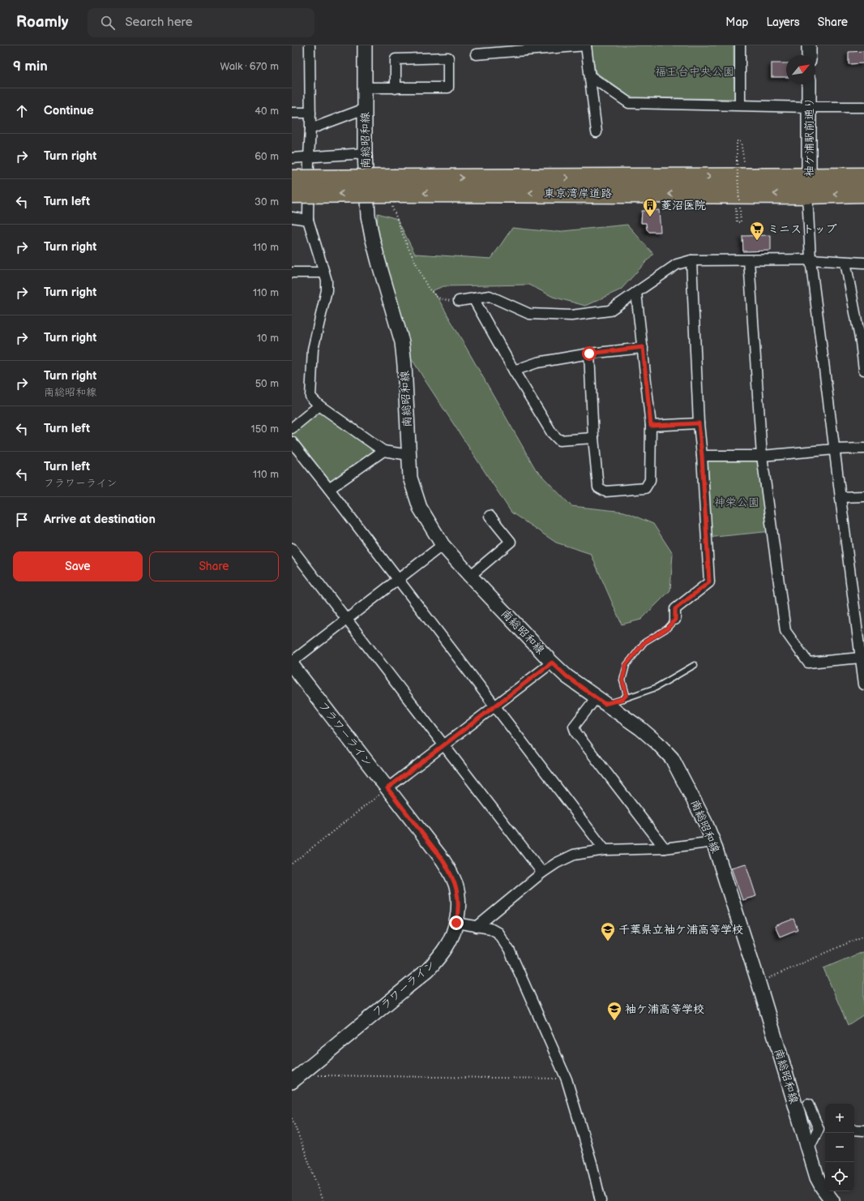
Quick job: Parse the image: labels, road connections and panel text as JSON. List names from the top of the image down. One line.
{"streets":{"highway":["東京湾岸道路"],"main road":["袖ケ浦駅前通り","南総昭和線","フラワーライン"]},"crossings":[["袖ケ浦駅前通り","東京湾岸道路"]],"parks":["福王台中央公園","神栄公園"],"places":{"building":["菱沼医院"],"supermarket":["ミニストップ"],"school or university":["千葉県立袖ケ浦高等学校","袖ケ浦高等学校"]},"north":"top right","page":{"header":"Roamly","search":"Search here","nav":["Map","Layers","Share"],"heading":["9 min","Walk · 670 m"],"list":[["Continue","40 m"],["Turn right","60 m"],["Turn left","30 m"],["Turn right","110 m"],["Turn right","110 m"],["Turn right","10 m"],["Turn right","南総昭和線","50 m"],["Turn left","150 m"],["Turn left","フラワーライン","110 m"],"Arrive at destination"],"buttons":["Save","Share"],"map_buttons":["+","−"]}}
